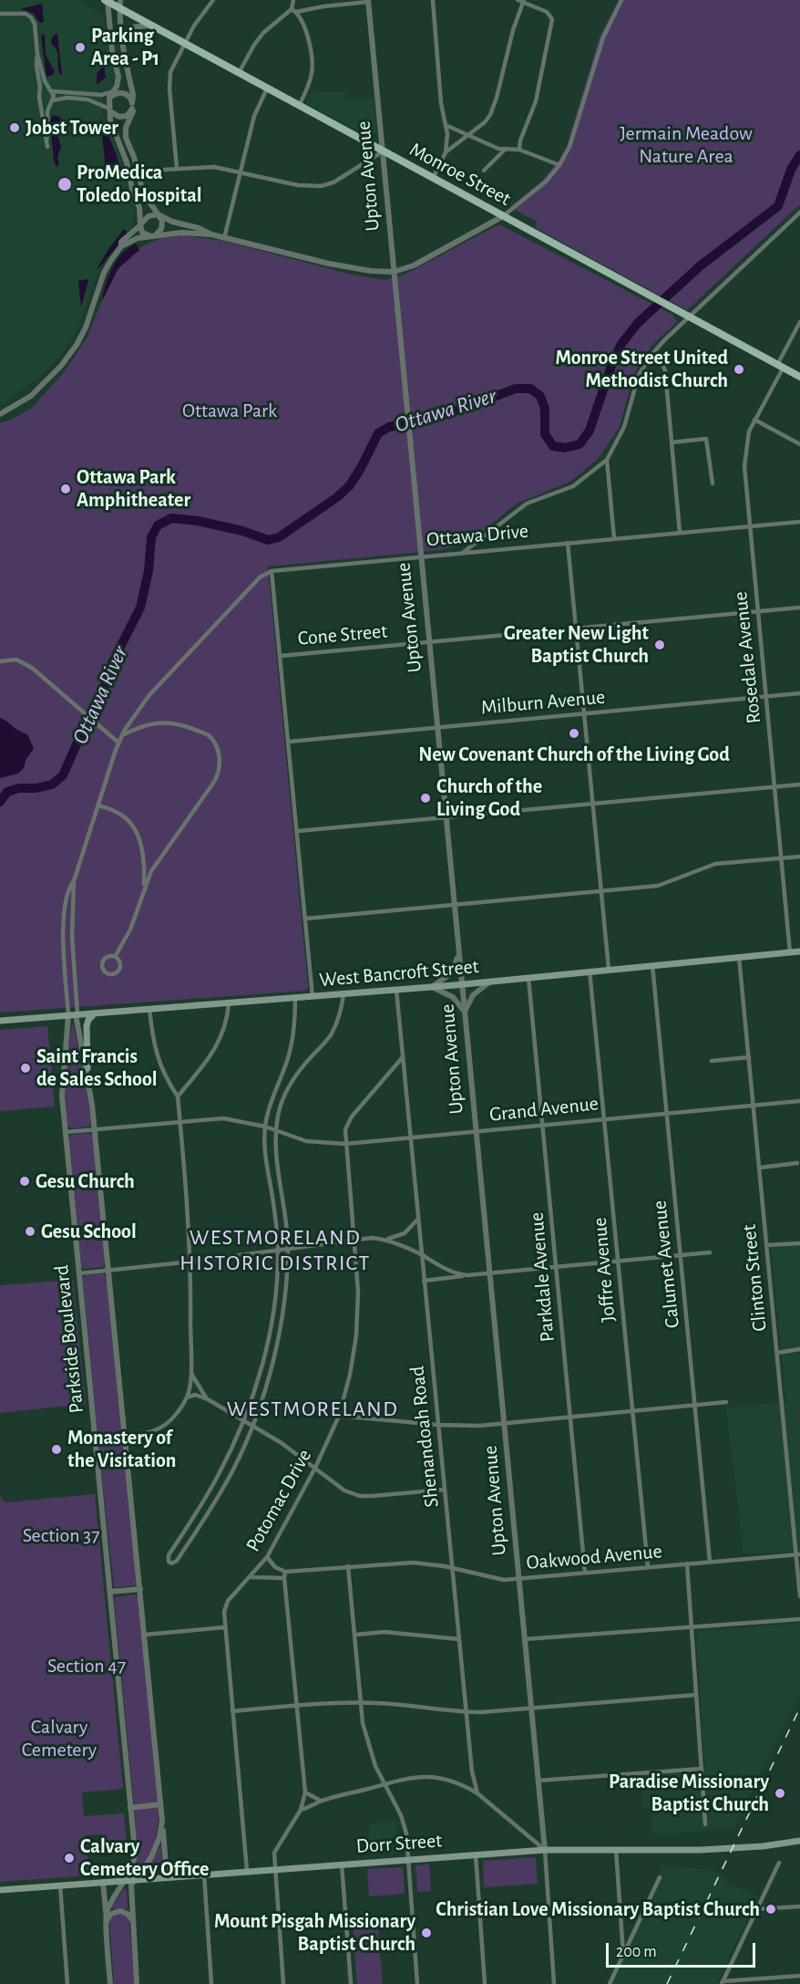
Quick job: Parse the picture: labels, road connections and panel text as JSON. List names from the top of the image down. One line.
{"streets":{"main road":["Monroe Street","West Bancroft Street","Dorr Street"],"street":["Upton Avenue","Ottawa Drive","Cone Street","Rosedale Avenue","Milburn Avenue","Grand Avenue","Calumet Avenue","Joffre Avenue","Parkdale Avenue","Clinton Street","Parkside Boulevard","Shenandoah Road","Potomac Drive","Oakwood Avenue"]},"crossings":[["Monroe Street","Upton Avenue"],["Monroe Street","Rosedale Avenue"],["Upton Avenue","Ottawa Drive"],["Upton Avenue","Cone Street"],["Upton Avenue","Milburn Avenue"],["Upton Avenue","West Bancroft Street"],["Upton Avenue","Grand Avenue"],["Upton Avenue","Oakwood Avenue"],["Upton Avenue","Dorr Street"],["Ottawa Drive","Rosedale Avenue"],["Ottawa Drive","West Bancroft Street"],["Ottawa Drive","Parkside Boulevard"],["Cone Street","Rosedale Avenue"],["Rosedale Avenue","Milburn Avenue"],["Rosedale Avenue","West Bancroft Street"],["West Bancroft Street","Calumet Avenue"],["West Bancroft Street","Joffre Avenue"],["West Bancroft Street","Parkdale Avenue"],["West Bancroft Street","Clinton Street"],["West Bancroft Street","Parkside Boulevard"],["West Bancroft Street","Shenandoah Road"],["Grand Avenue","Calumet Avenue"],["Grand Avenue","Joffre Avenue"],["Grand Avenue","Parkdale Avenue"],["Grand Avenue","Clinton Street"],["Grand Avenue","Parkside Boulevard"],["Grand Avenue","Shenandoah Road"],["Grand Avenue","Potomac Drive"],["Calumet Avenue","Oakwood Avenue"],["Joffre Avenue","Oakwood Avenue"],["Parkdale Avenue","Oakwood Avenue"],["Clinton Street","Oakwood Avenue"],["Parkside Boulevard","Dorr Street"],["Shenandoah Road","Potomac Drive"],["Shenandoah Road","Oakwood Avenue"],["Potomac Drive","Dorr Street"]],"districts":["WESTMORELAND HISTORIC DISTRICT","WESTMORELAND"],"water":["Ottawa River"],"parks":["Jermain Meadow Nature Area","Ottawa Park","Section 37","Section 47","Calvary Cemetery"],"places":["Parking Area - P1","Jobst Tower","ProMedica Toledo Hospital","Monroe Street United Methodist Church","Ottawa Park Amphitheater","Greater New Light Baptist Church","New Covenant Church of the Living God","Church of the Living God","Saint Francis de Sales School","Gesu Church","Gesu School","Monastery of the Visitation","Paradise Missionary Baptist Church","Calvary Cemetery Office","Christian Love Missionary Baptist Church","Mount Pisgah Missionary Baptist Church"],"scale_bar":"200 m"}
